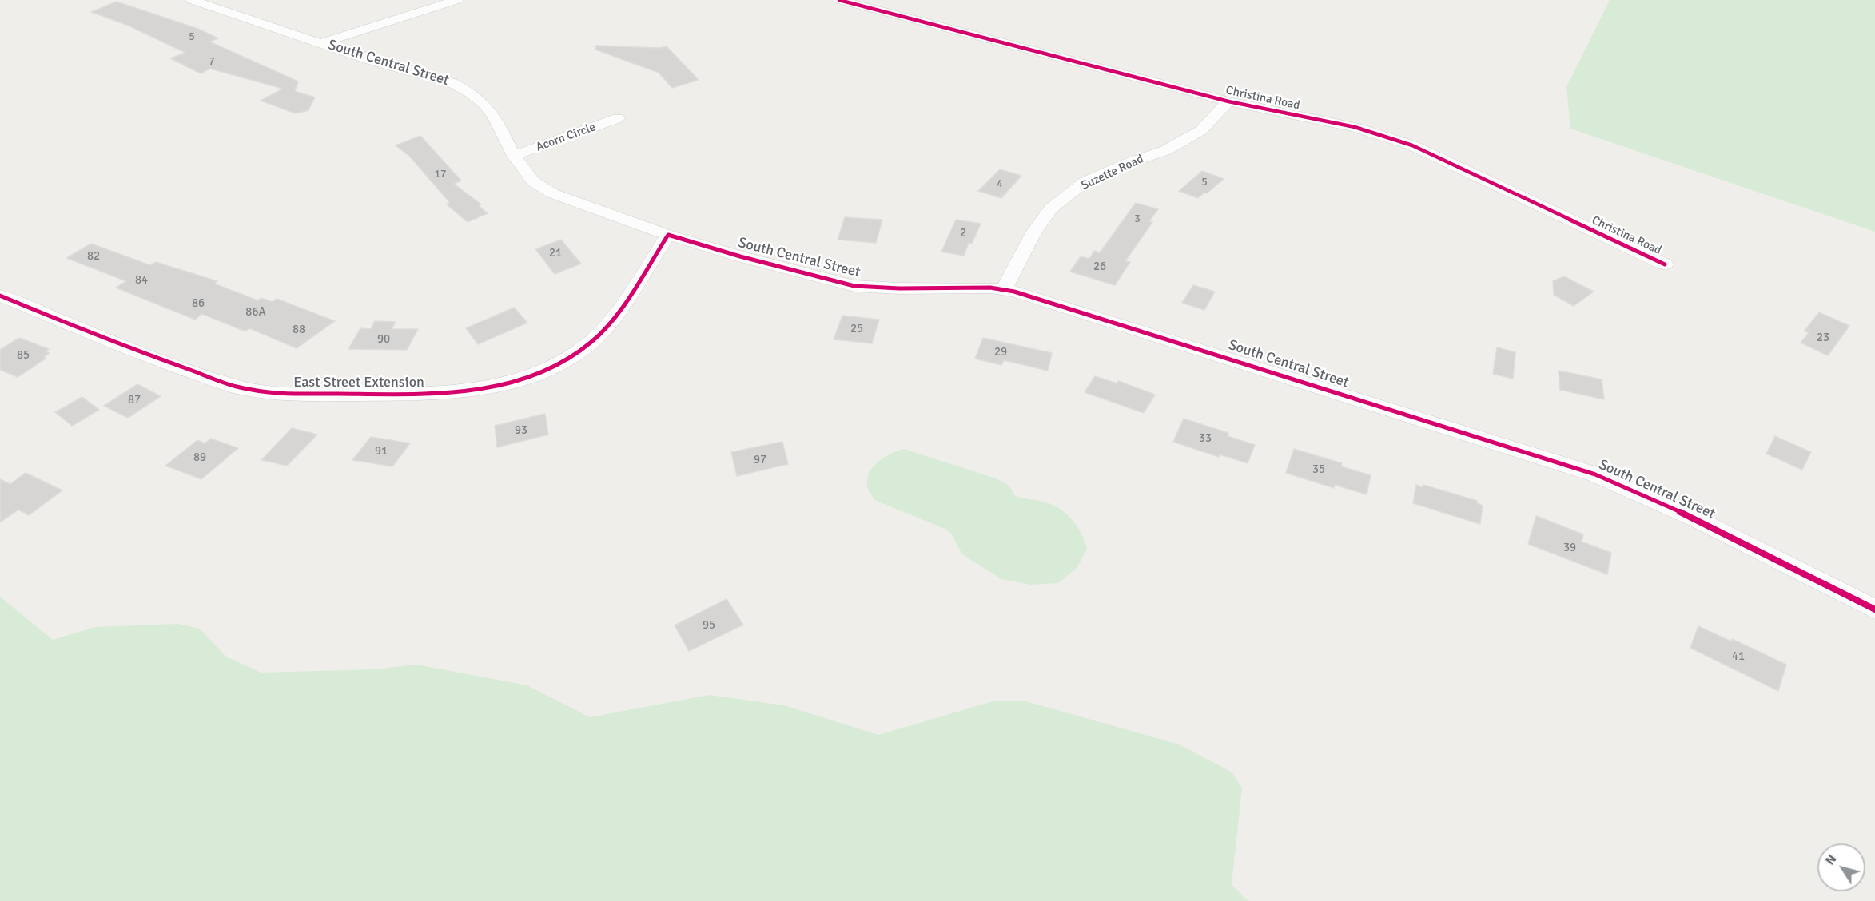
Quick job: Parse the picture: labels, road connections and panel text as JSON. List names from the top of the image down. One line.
{"streets":{"street":["South Central Street","Christina Road","Acorn Circle","Suzette Road","East Street Extension"]},"crossings":[["South Central Street","Acorn Circle"],["South Central Street","Suzette Road"],["South Central Street","East Street Extension"],["Christina Road","Suzette Road"]],"house_numbers":["5","7","17","5","4","3","2","21","82","26","84","86","86A","25","88","23","90","29","85","87","93","33","91","89","97","35","39","95","41"],"north":"top left"}
